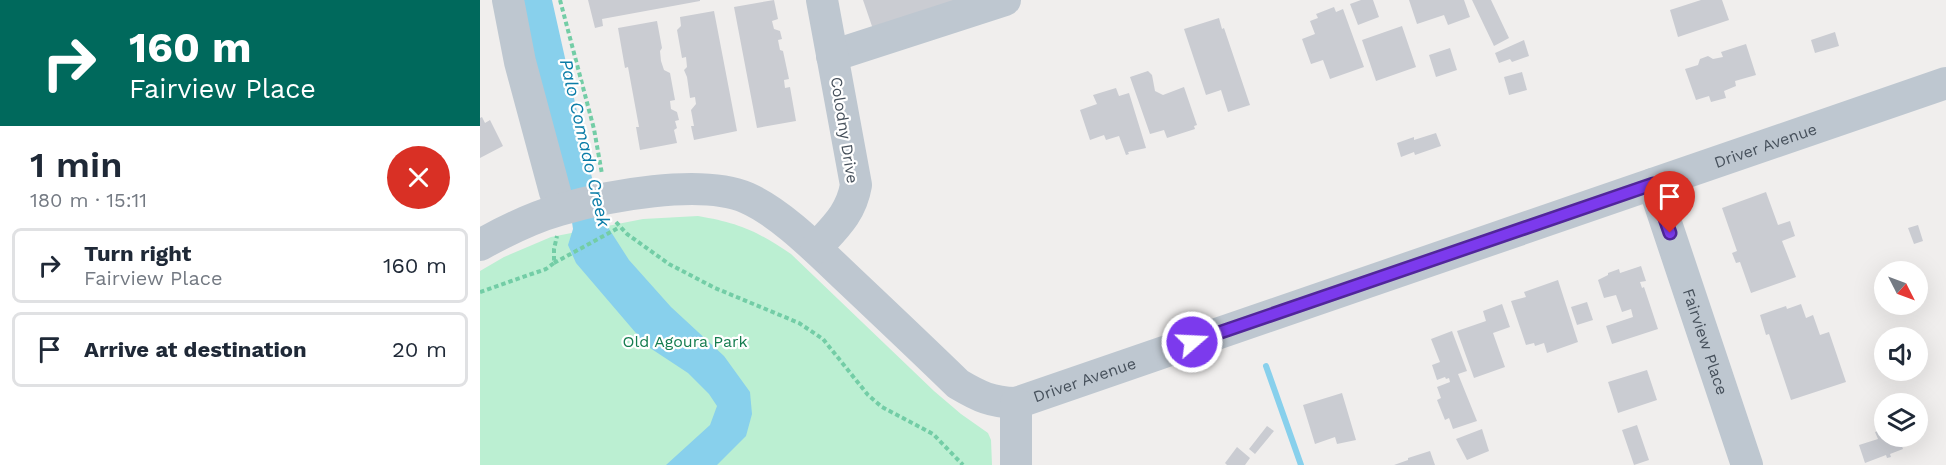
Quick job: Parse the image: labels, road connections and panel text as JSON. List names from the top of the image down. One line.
{"streets":{"street":["Colodny Drive","Driver Avenue","Fairview Place"]},"crossings":[["Colodny Drive","Driver Avenue"],["Driver Avenue","Fairview Place"]],"water":["Palo Comado Creek"],"parks":["Old Agoura Park"],"north":"bottom right","page":{"turn":["160 m","Fairview Place"],"heading":["1 min","180 m · 15:11"],"list":[{"name":"Turn right","note":"Fairview Place","value":"160 m"},{"name":"Arrive at destination","value":"20 m"}]}}
